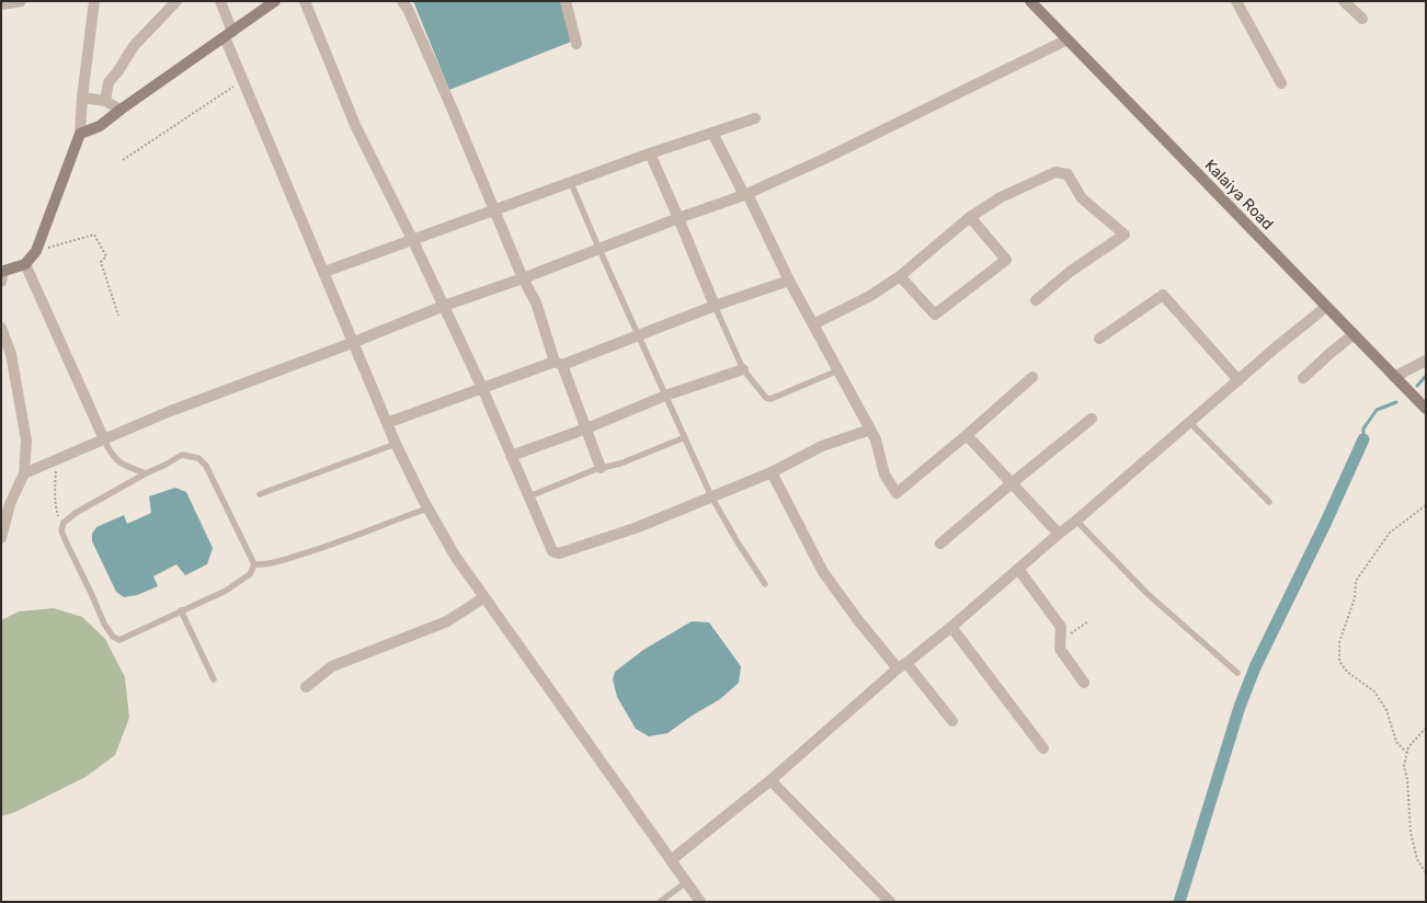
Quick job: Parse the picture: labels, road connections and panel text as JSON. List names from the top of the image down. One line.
{"streets":{"main road":["Kalaiya Road"]}}
